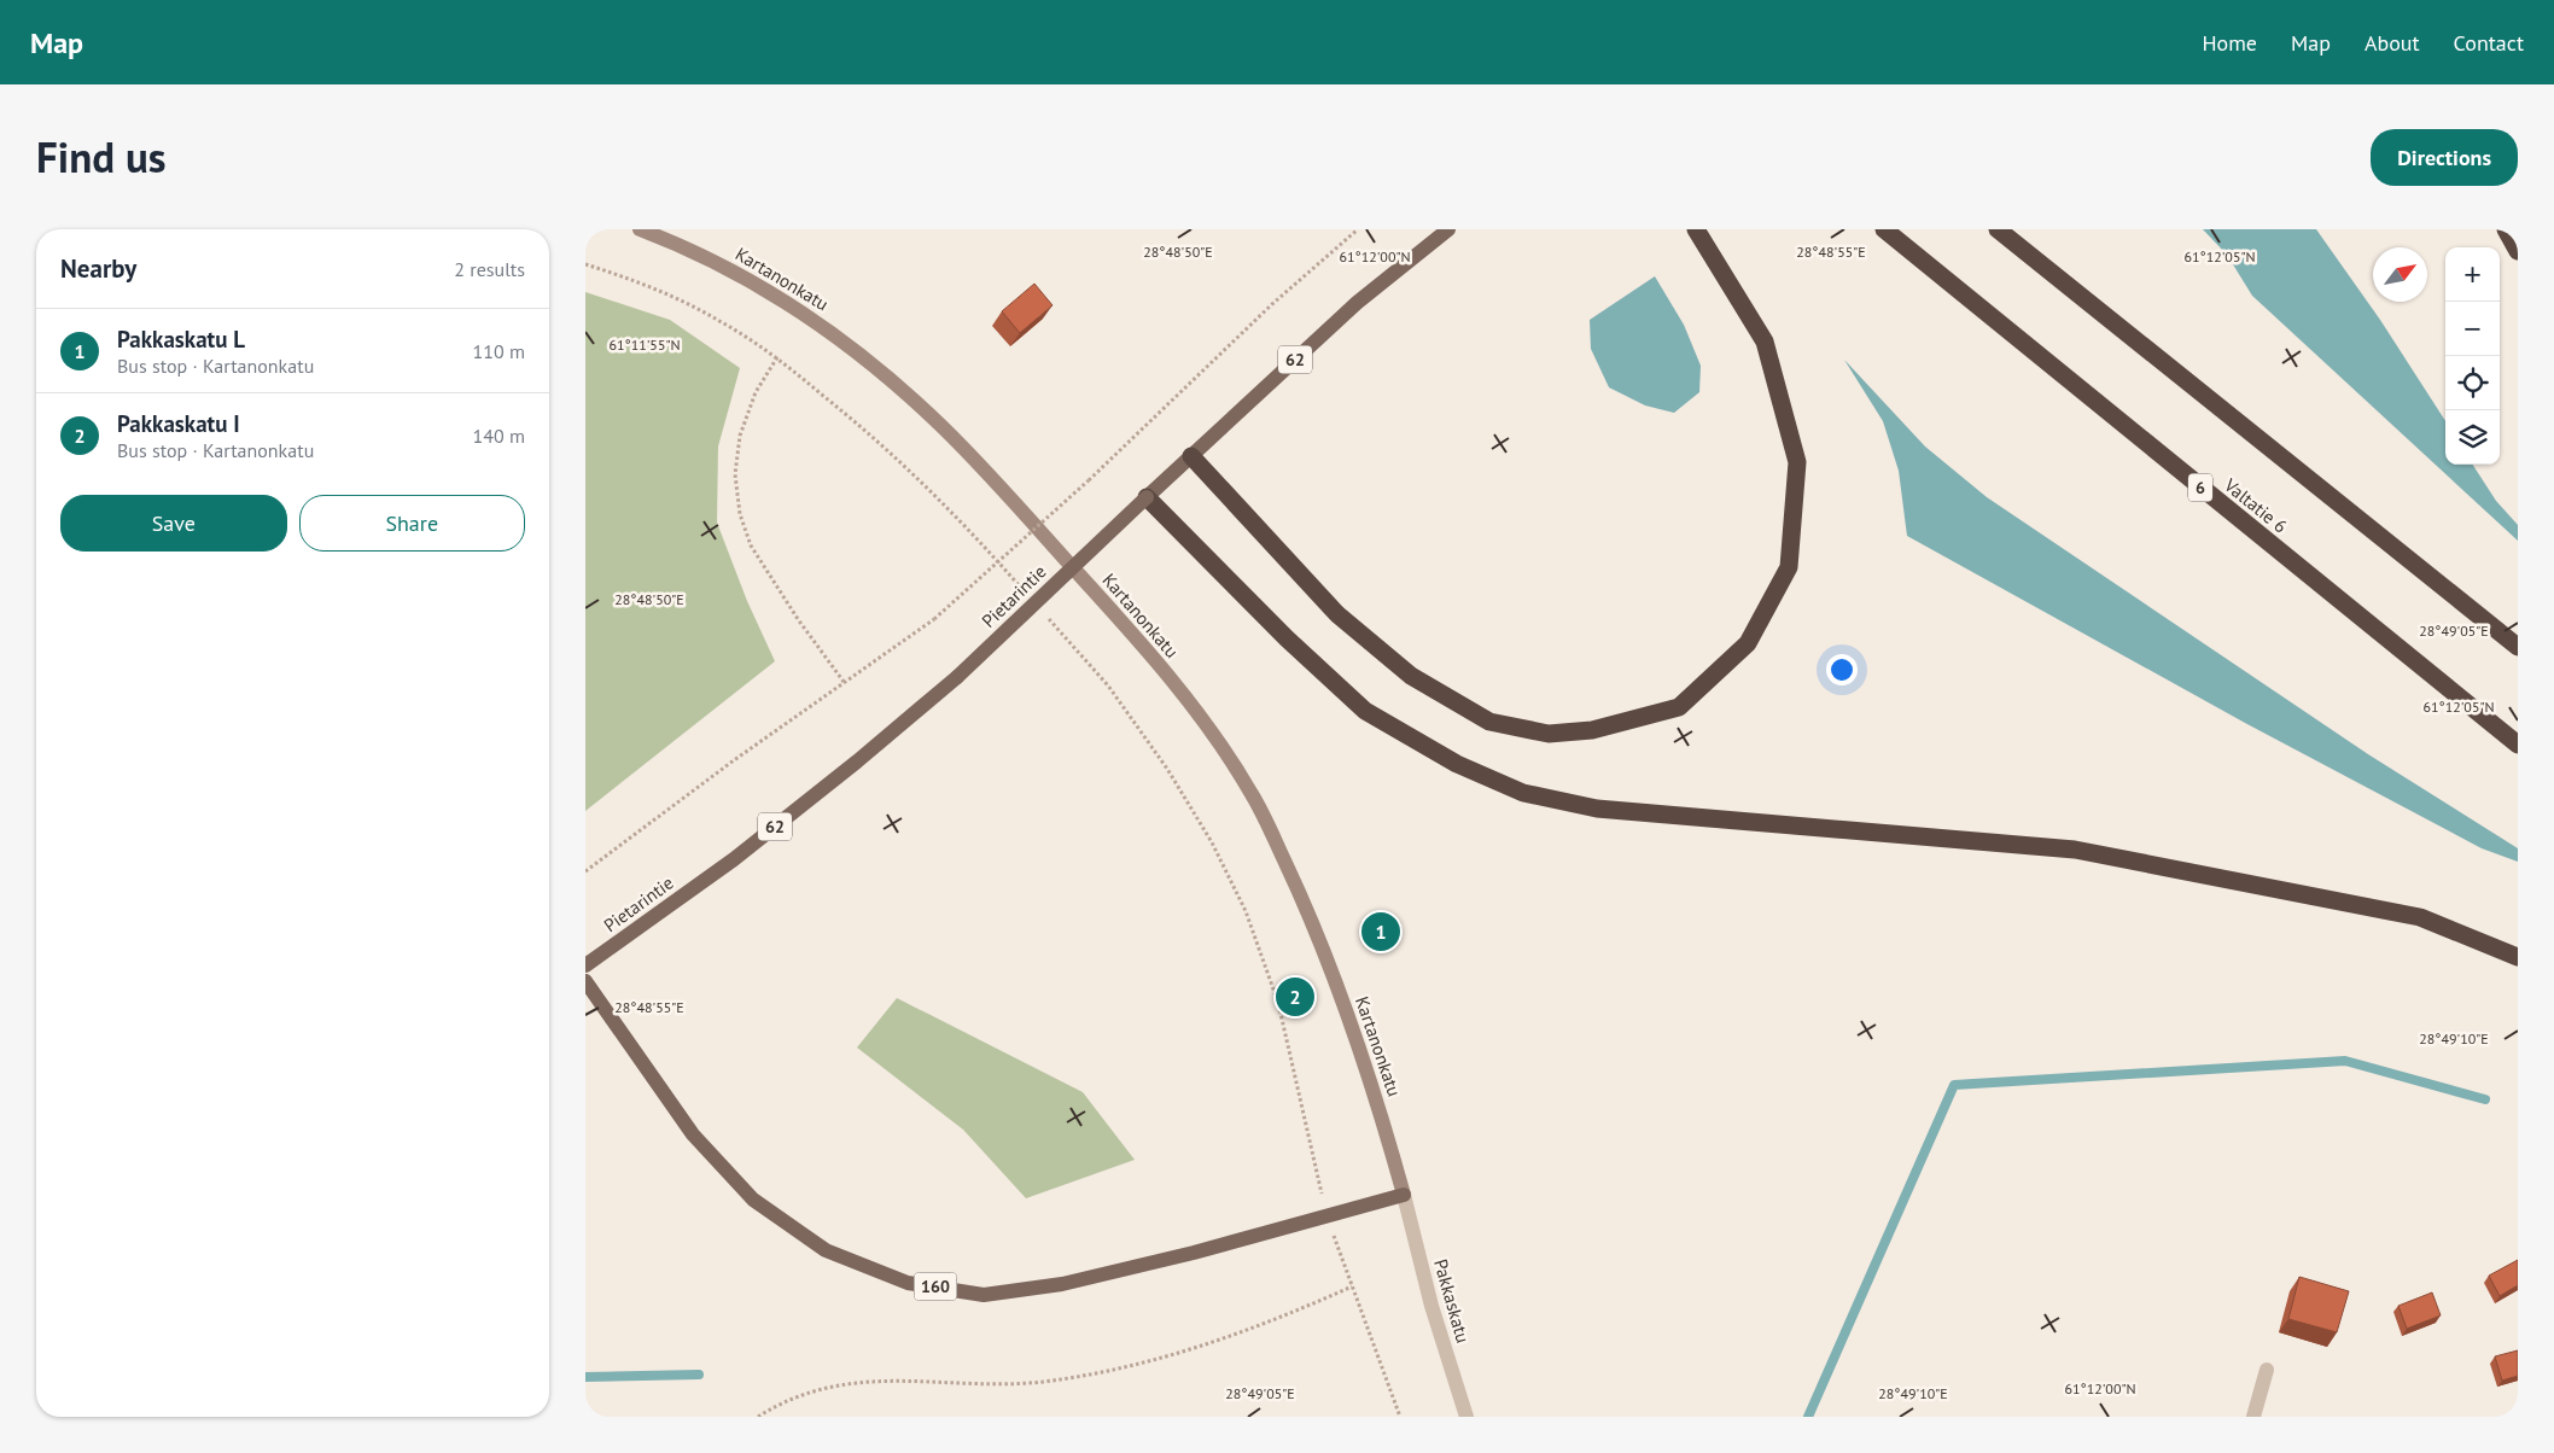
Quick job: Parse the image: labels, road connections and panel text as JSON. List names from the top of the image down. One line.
{"streets":{"highway":["6","Valtatie 6"],"main road":["Kartanonkatu","62","Pietarintie","160"],"street":["Pakkaskatu"]},"crossings":[["Kartanonkatu","160"],["Kartanonkatu","Pakkaskatu"],["160","Pakkaskatu"]],"north":"top right","page":{"header":"Map","nav":["Home","Map","About","Contact"],"title":"Find us","buttons":["Directions",["Save","Share"]],"heading":["Nearby","2 results"],"map_buttons":["+","−"],"list":[{"mark":"1","name":"Pakkaskatu L","note":"Bus stop · Kartanonkatu","value":"110 m"},{"mark":"2","name":"Pakkaskatu I","note":"Bus stop · Kartanonkatu","value":"140 m"}],"pins":["1","2"]},"coordinates":["28°48'50\"E","28°48'55\"E","61°12'00\"N","61°12'05\"N","61°11'55\"N","28°49'05\"E","28°49'10\"E"]}
